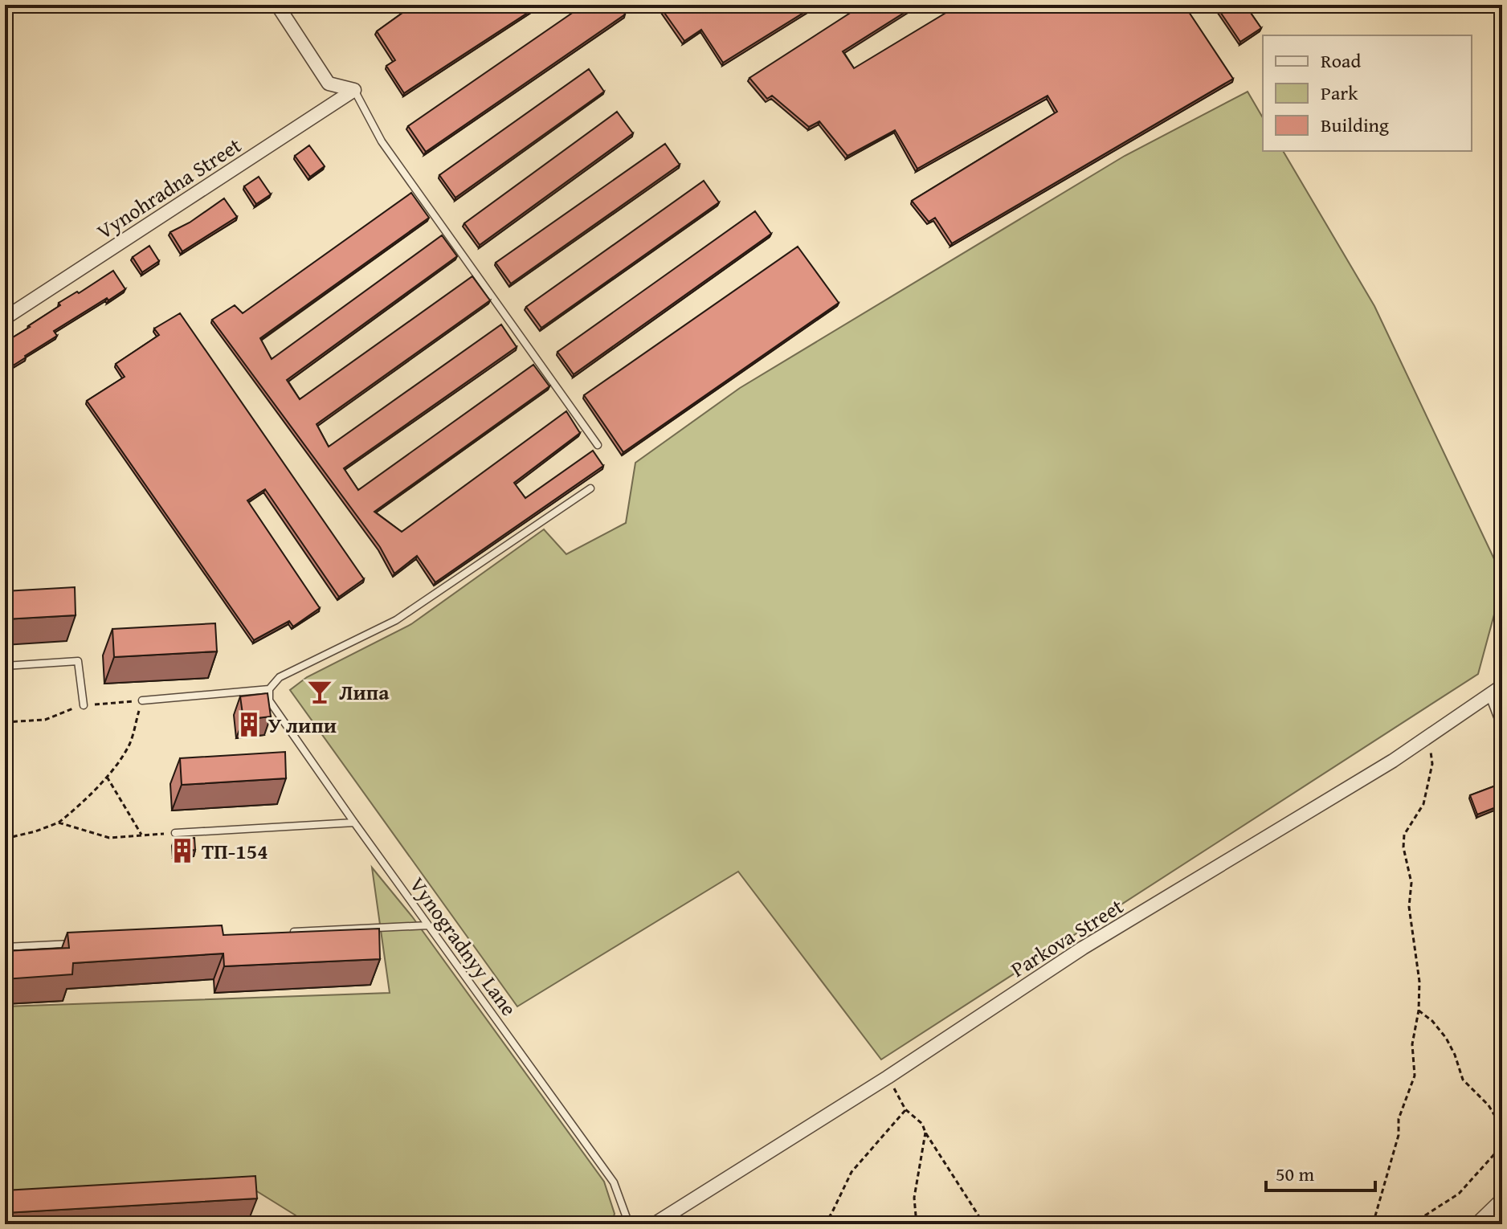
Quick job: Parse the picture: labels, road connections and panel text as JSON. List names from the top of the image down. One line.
{"streets":{"street":["Vynohradna Street","Parkova Street"],"lane":["Vynogradnyy Lane"]},"places":{"bar":["Липа"],"building":["У липи","ТП-154"]},"legend":["Road","Park","Building"],"scale_bar":"50 m"}
